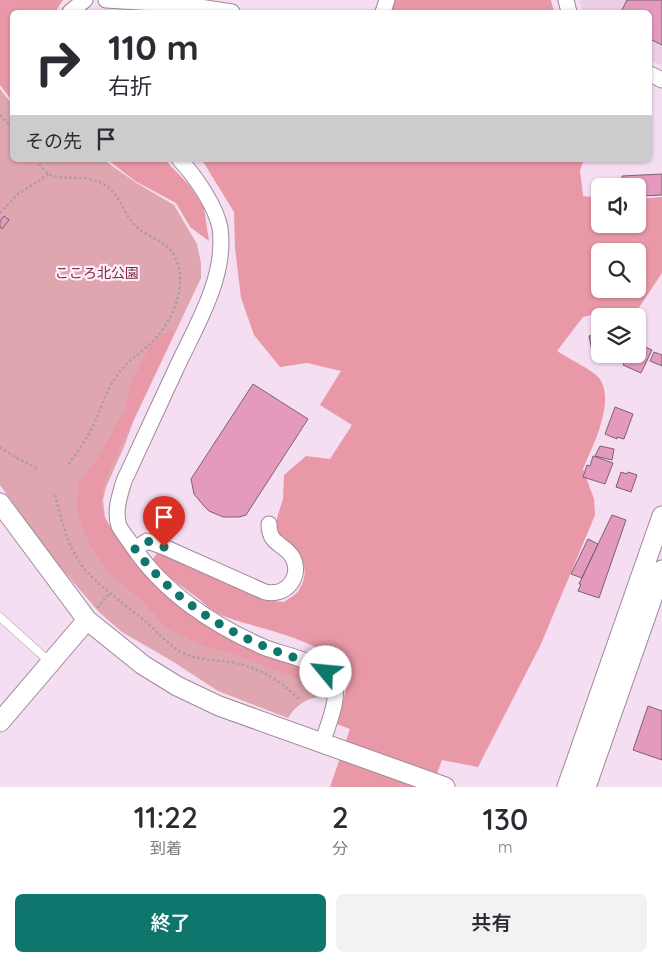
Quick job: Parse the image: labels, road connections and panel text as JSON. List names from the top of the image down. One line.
{"parks":["こころ北公園"],"page":{"turn":["110 m","右折"],"then":"その先","eta":["11:22","到着","2","分","130","m"],"buttons":["終了","共有"]}}
